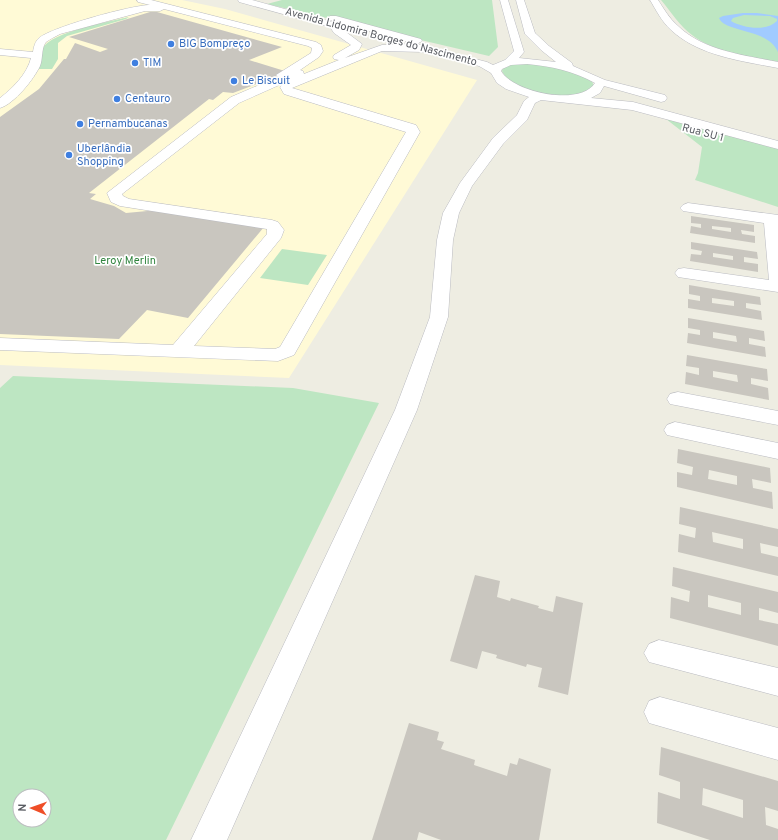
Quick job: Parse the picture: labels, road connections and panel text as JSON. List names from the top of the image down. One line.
{"streets":{"street":["Avenida Lidomira Borges do Nascimento","Rua SU 1"]},"parks":["Leroy Merlin"],"places":["BIG Bompreço","TIM","Le Biscuit","Centauro","Pernambucanas","Uberlândia Shopping"],"north":"left"}
